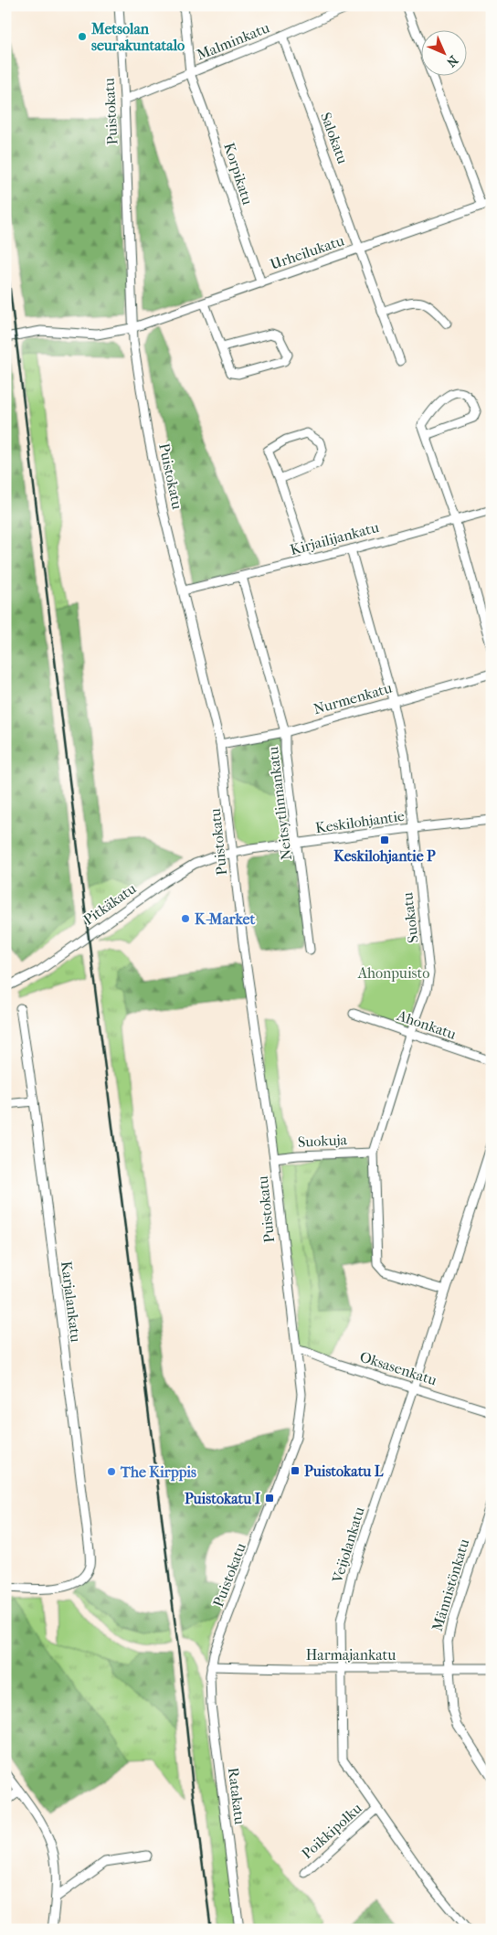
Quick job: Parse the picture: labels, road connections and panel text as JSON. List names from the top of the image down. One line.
{"streets":{"street":["Malminkatu","Puistokatu","Salokatu","Korpikatu","Urheilukatu","Kirjailijankatu","Nurmenkatu","Neitsytlinnankatu","Keskilohjantie","Pitkäkatu","Suokatu","Ahonkatu","Suokuja","Karjalankatu","Oksasenkatu","Veijolankatu","Männistönkatu","Harmajankatu","Ratakatu","Poikkipolku"]},"crossings":[["Malminkatu","Puistokatu"],["Malminkatu","Salokatu"],["Malminkatu","Korpikatu"],["Puistokatu","Urheilukatu"],["Puistokatu","Kirjailijankatu"],["Puistokatu","Nurmenkatu"],["Puistokatu","Keskilohjantie"],["Puistokatu","Pitkäkatu"],["Puistokatu","Suokuja"],["Puistokatu","Oksasenkatu"],["Puistokatu","Harmajankatu"],["Puistokatu","Ratakatu"],["Salokatu","Urheilukatu"],["Korpikatu","Urheilukatu"],["Kirjailijankatu","Neitsytlinnankatu"],["Kirjailijankatu","Suokatu"],["Nurmenkatu","Neitsytlinnankatu"],["Nurmenkatu","Suokatu"],["Neitsytlinnankatu","Keskilohjantie"],["Keskilohjantie","Pitkäkatu"],["Keskilohjantie","Suokatu"],["Suokatu","Ahonkatu"],["Suokatu","Suokuja"],["Suokatu","Veijolankatu"],["Oksasenkatu","Veijolankatu"],["Veijolankatu","Harmajankatu"],["Veijolankatu","Poikkipolku"],["Männistönkatu","Harmajankatu"],["Harmajankatu","Ratakatu"]],"parks":["Ahonpuisto"],"places":{"other":["Metsolan seurakuntatalo","K-Market","The Kirppis"],"transit":["Keskilohjantie P","Puistokatu L","Puistokatu I"]},"north":"bottom right"}
